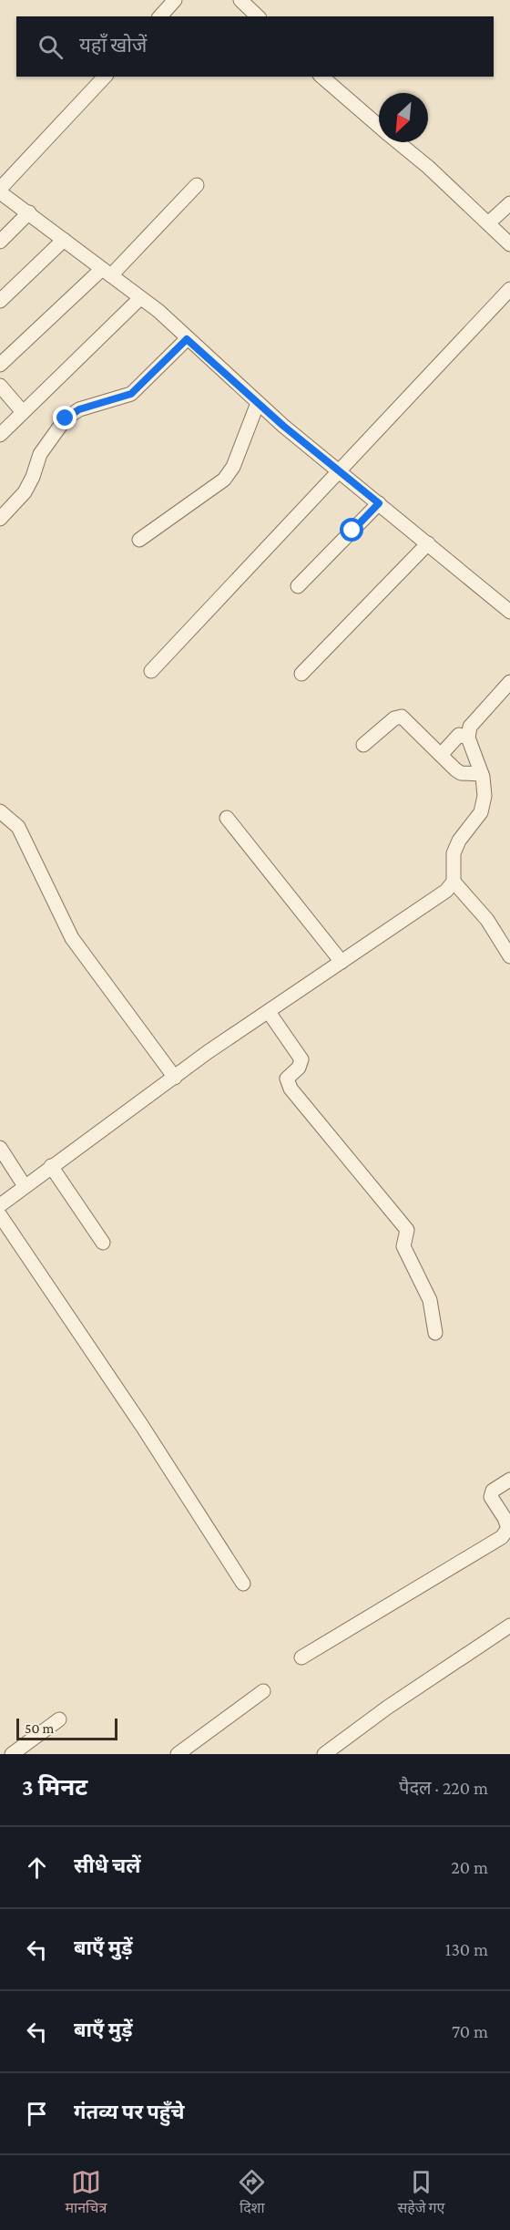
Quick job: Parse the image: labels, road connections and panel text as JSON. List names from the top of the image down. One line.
{"scale_bar":"50 m","north":"bottom left","page":{"search":"यहाँ खोजें","scale":"50 m","heading":["3 मिनट","पैदल · 220 m"],"list":[["सीधे चलें","20 m"],["बाएँ मुड़ें","130 m"],["बाएँ मुड़ें","70 m"],"गंतव्य पर पहुँचे"],"nav":["मानचित्र","दिशा","सहेजे गए"]}}
